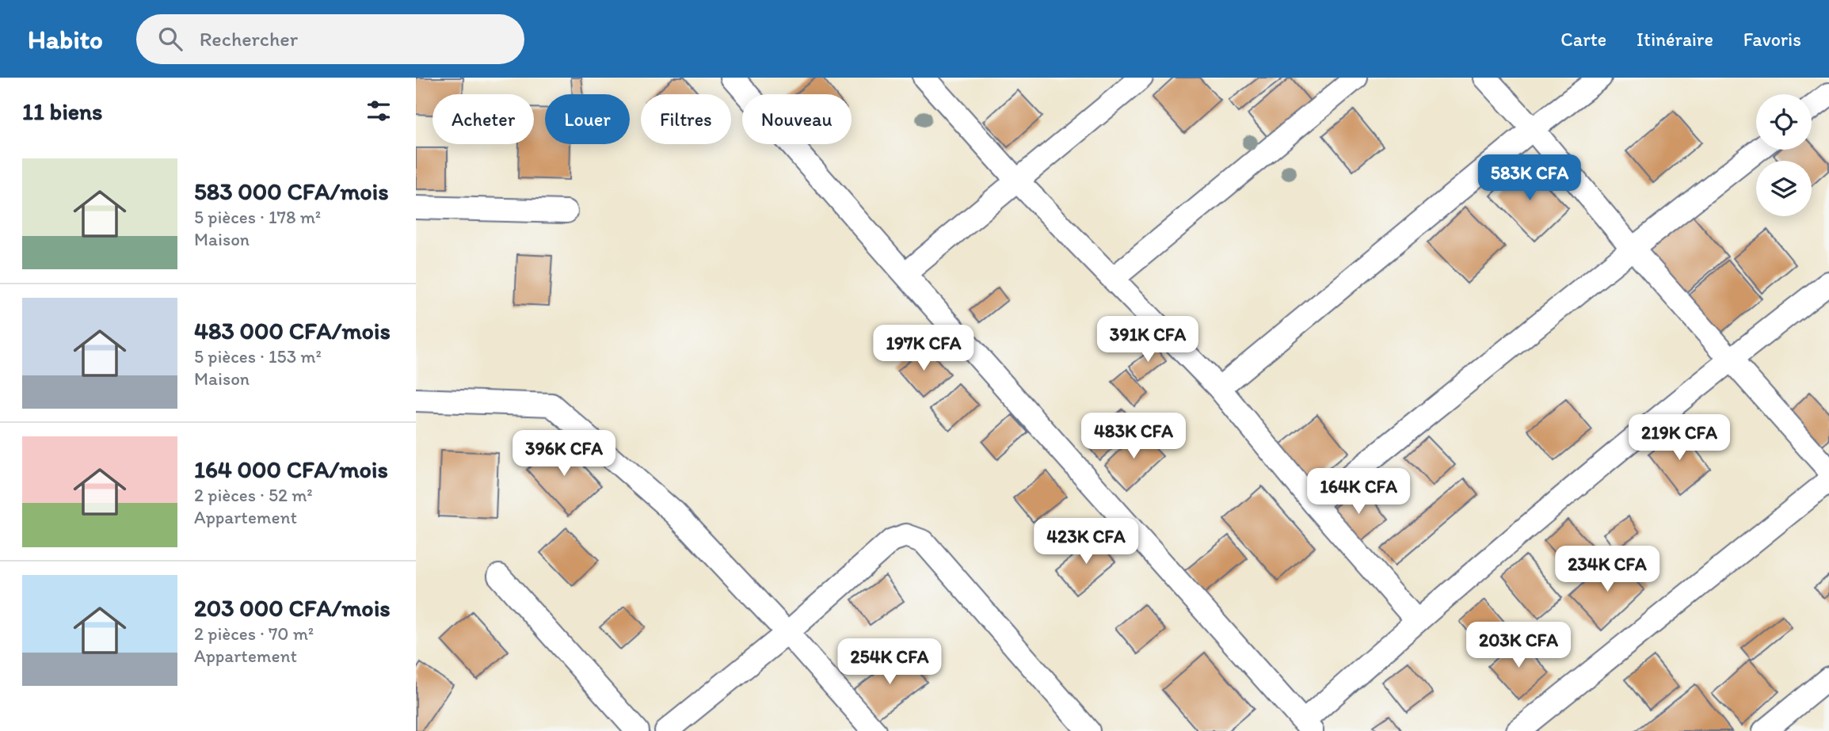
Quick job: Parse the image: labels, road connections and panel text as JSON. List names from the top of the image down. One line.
{"page":{"header":"Habito","search":"Rechercher","nav":["Carte","Itinéraire","Favoris"],"heading":"11 biens","chip":["Acheter","Louer","Filtres","Nouveau"],"list":[{"name":"583 000 CFA/mois","note":"5 pièces · 178 m² · Maison"},{"name":"483 000 CFA/mois","note":"5 pièces · 153 m² · Maison"},{"name":"164 000 CFA/mois","note":"2 pièces · 52 m² · Appartement"},{"name":"203 000 CFA/mois","note":"2 pièces · 70 m² · Appartement"}],"price":["583K CFA","391K CFA","197K CFA","483K CFA","219K CFA","396K CFA","164K CFA","423K CFA","234K CFA","203K CFA","254K CFA"]}}
